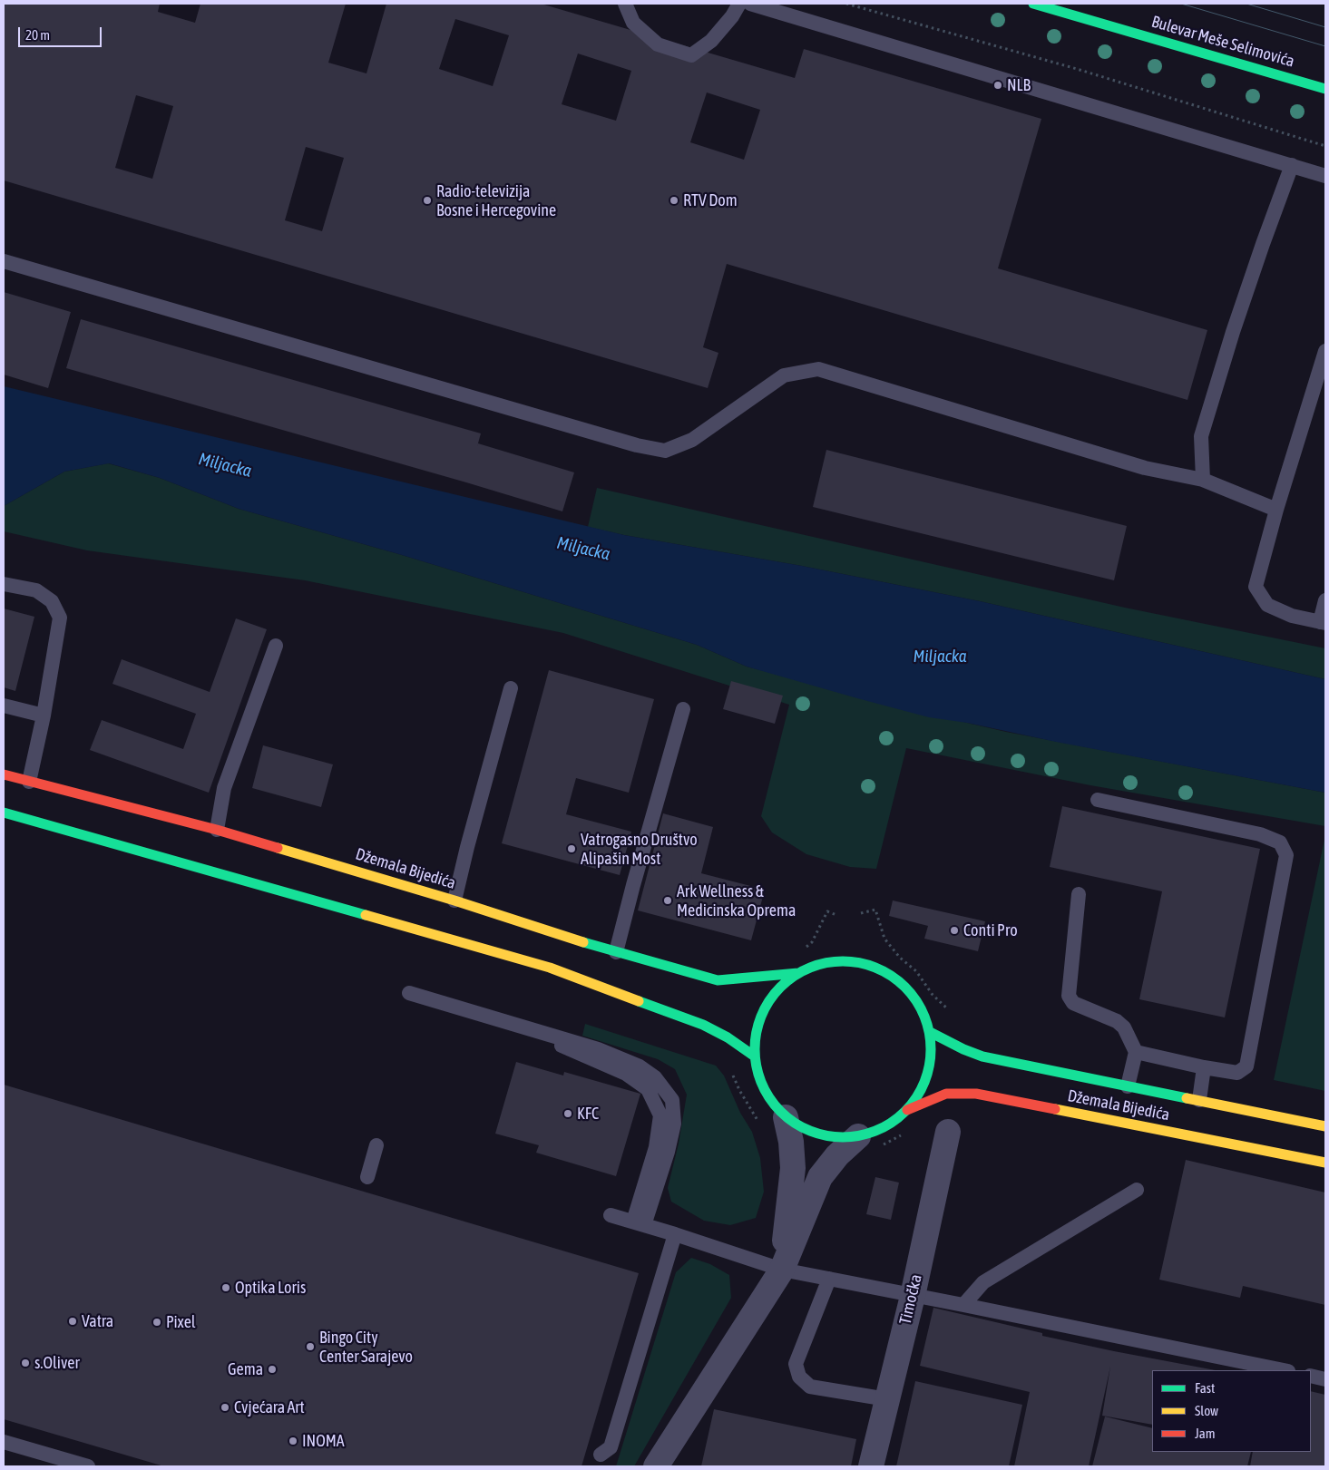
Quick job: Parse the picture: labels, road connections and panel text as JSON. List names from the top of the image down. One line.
{"streets":{"street":["Bulevar Meše Selimovića","Džemala Bijedića","Timočka"]},"water":["Miljacka"],"places":["NLB","Radio-televizija Bosne i Hercegovine","RTV Dom","Vatrogasno Društvo Alipašin Most","Ark Wellness & Medicinska Oprema","Conti Pro","KFC","Optika Loris","Vatra","Pixel","Bingo City Center Sarajevo","s.Oliver","Gema","Cvjećara Art","INOMA"],"legend":["Fast","Slow","Jam"],"scale_bar":"20 m"}
